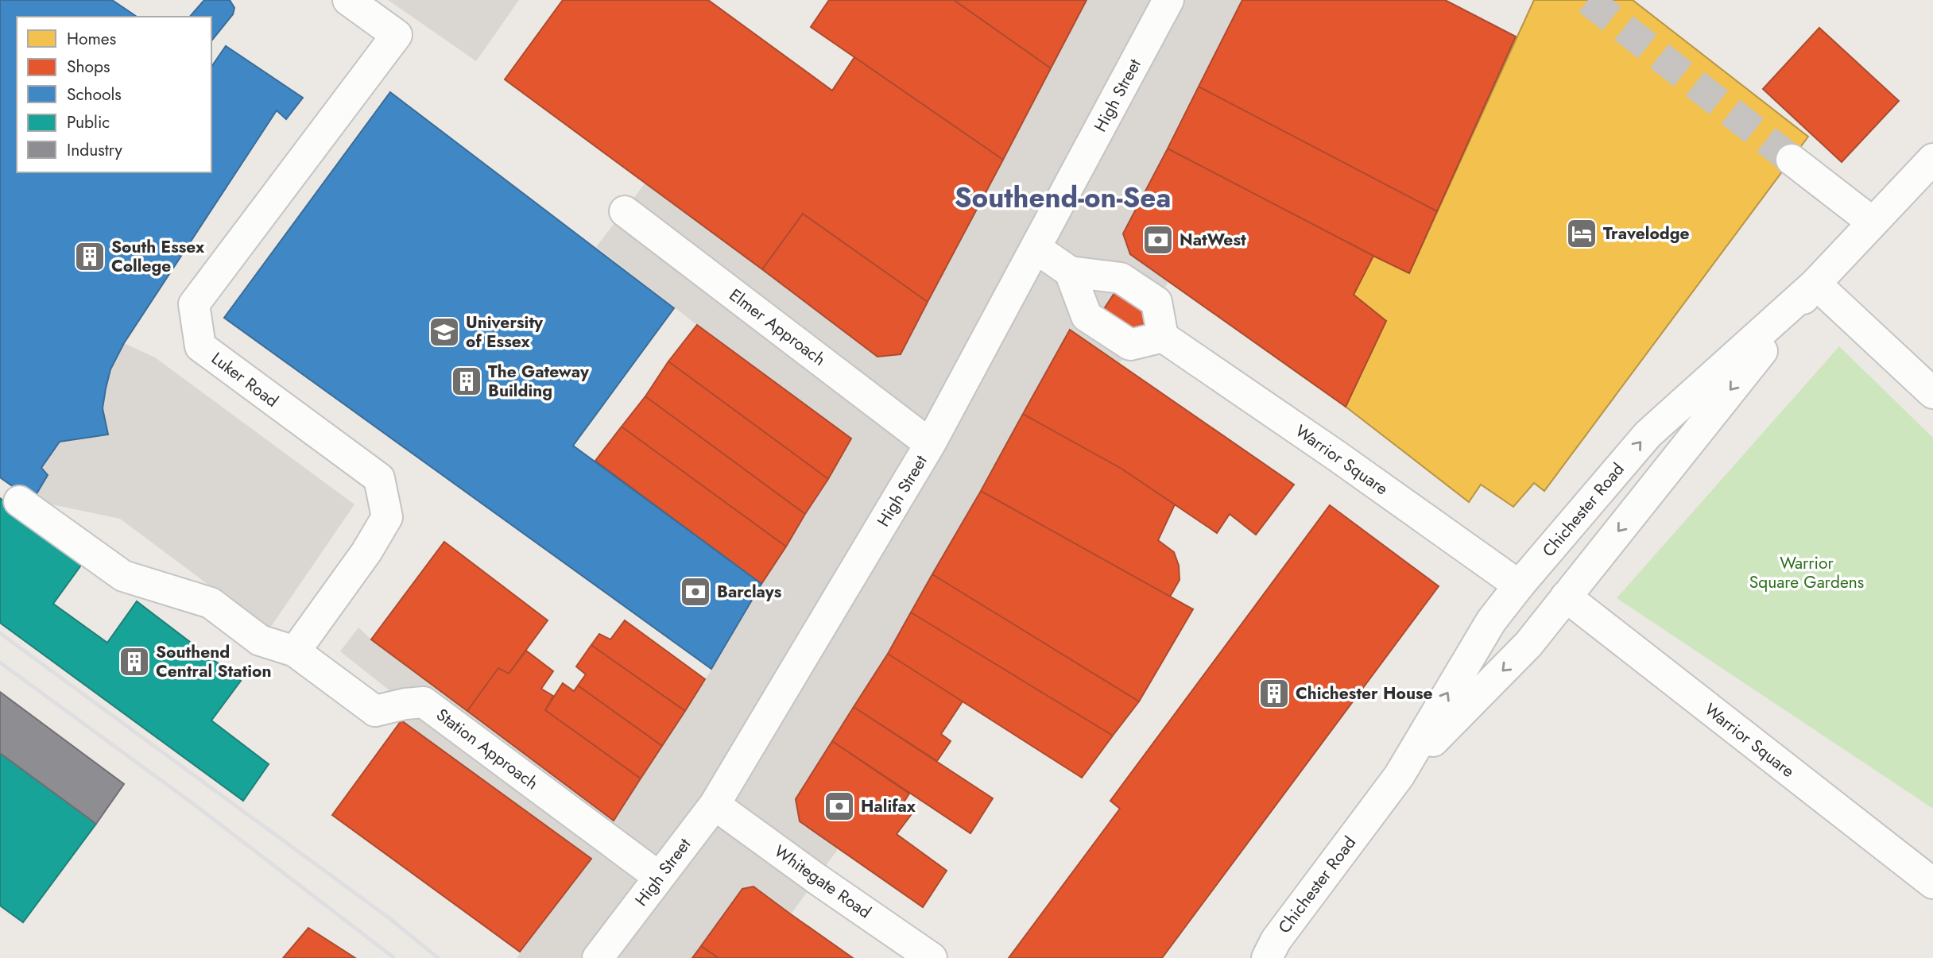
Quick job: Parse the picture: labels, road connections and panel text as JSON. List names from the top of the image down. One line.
{"streets":{"street":["High Street","Elmer Approach","Luker Road","Warrior Square","Chichester Road","Station Approach","Whitegate Road"]},"crossings":[["High Street","Elmer Approach"],["High Street","Station Approach"],["High Street","Whitegate Road"],["Luker Road","Station Approach"],["Warrior Square","Chichester Road"]],"districts":["Southend-on-Sea"],"parks":["Warrior Square Gardens"],"places":{"hotel":["Travelodge"],"bank":["NatWest","Barclays","Halifax"],"building":["South Essex College","The Gateway Building","Southend Central Station","Chichester House"],"school or university":["University of Essex"]},"legend":["Homes","Shops","Schools","Public","Industry"]}
